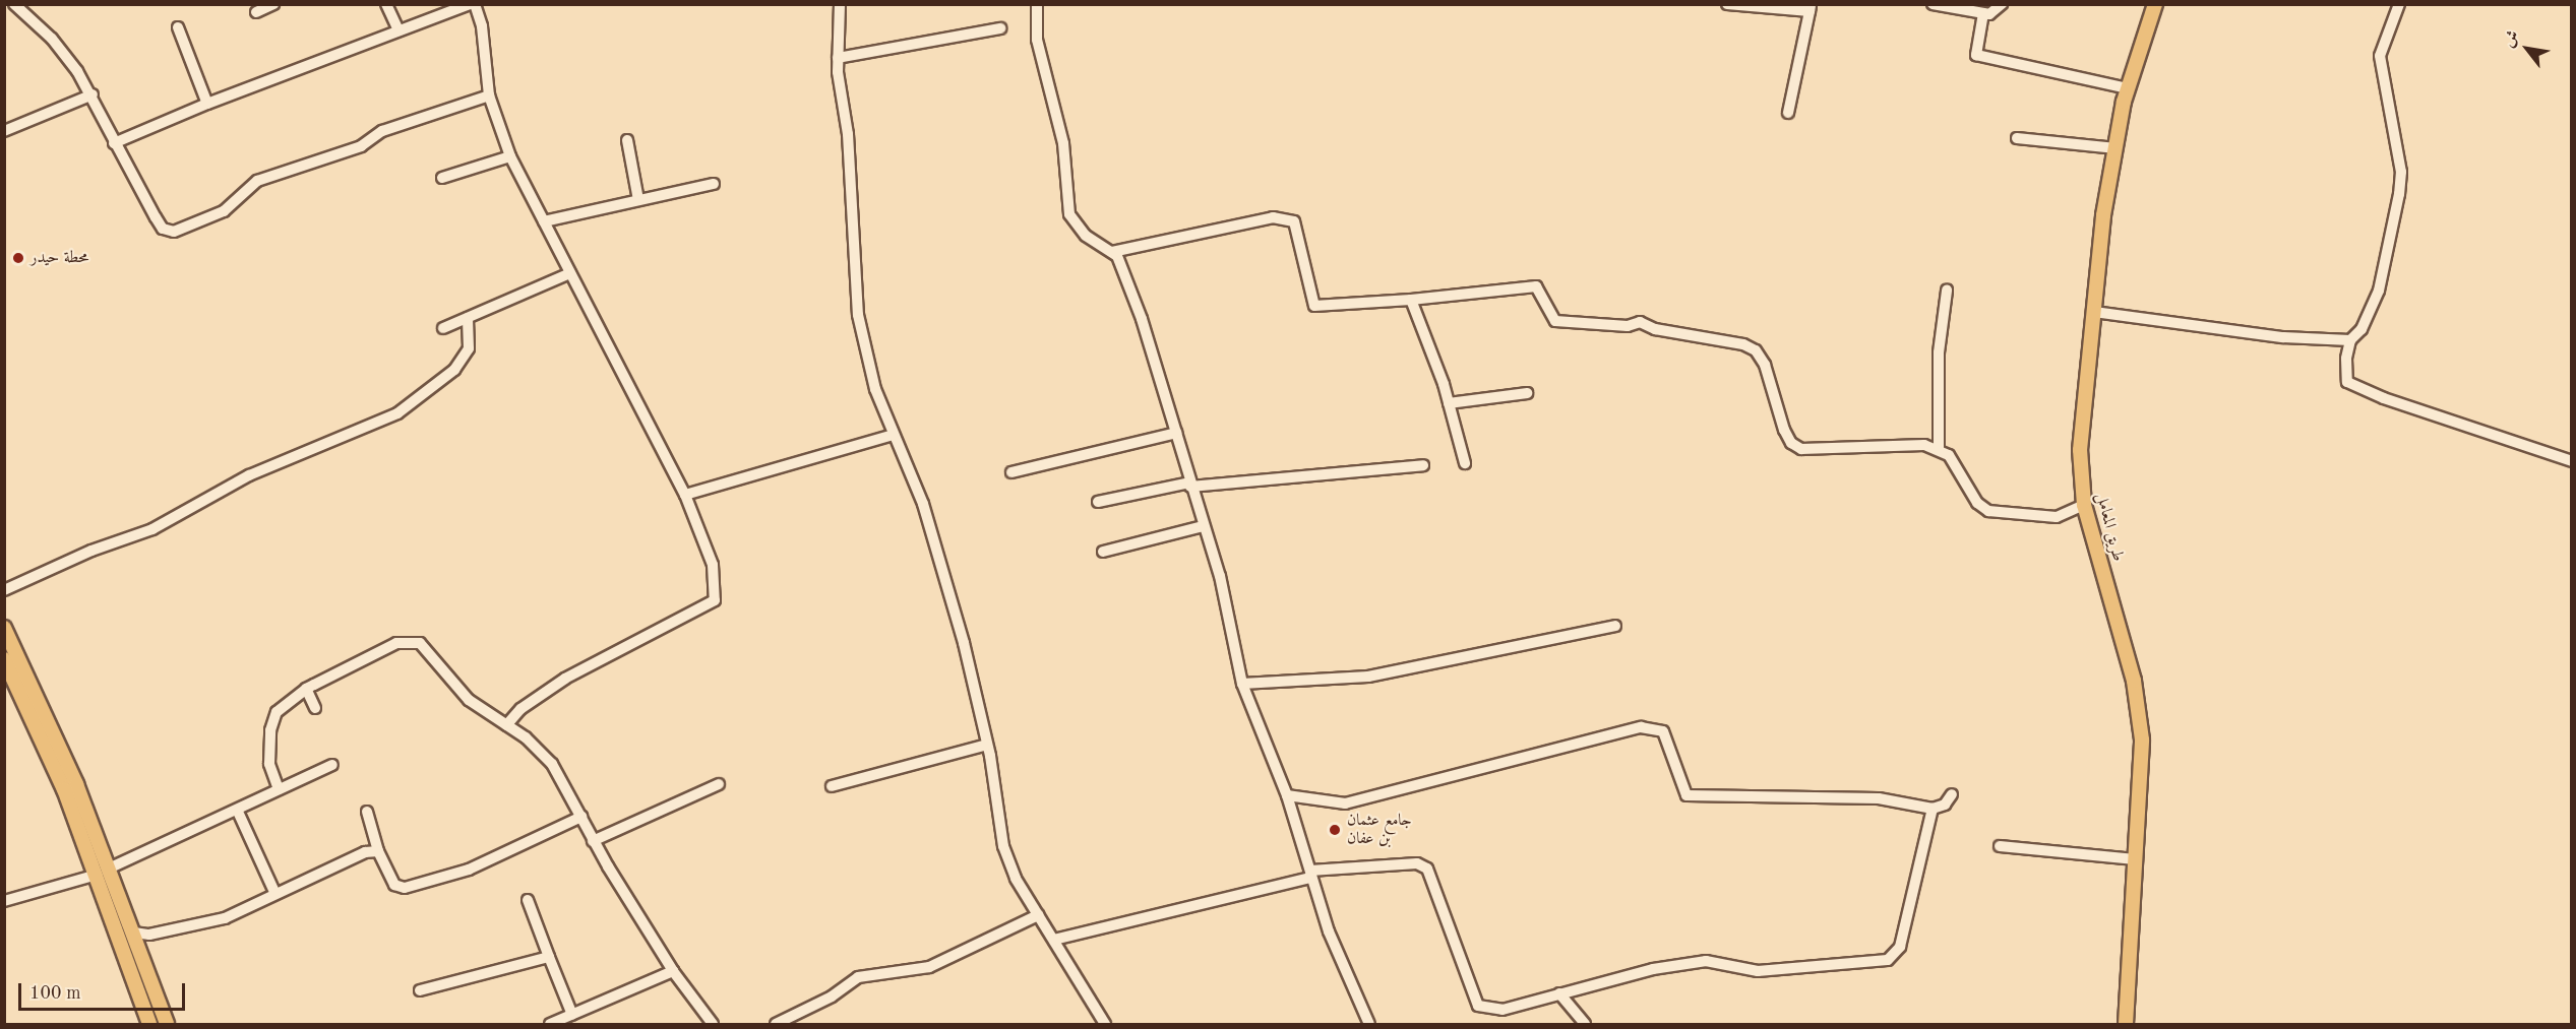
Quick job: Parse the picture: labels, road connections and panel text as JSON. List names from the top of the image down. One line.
{"streets":{"main road":["طريق المعامل"]},"places":["محطة حيدر","جامع عثمان بن عفان"],"scale_bar":"100 m","north":"top left"}
